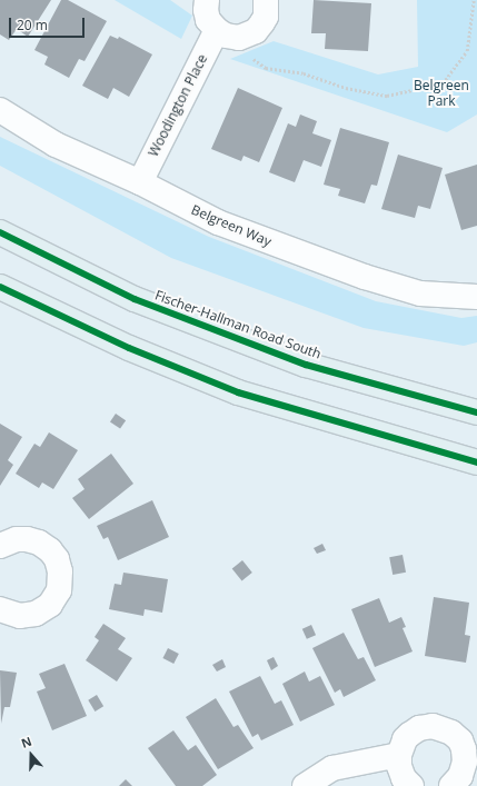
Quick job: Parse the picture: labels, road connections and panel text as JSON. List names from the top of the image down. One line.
{"streets":{"main road":["Fischer-Hallman Road South"],"street":["Woodington Place","Belgreen Way"]},"crossings":[["Woodington Place","Belgreen Way"]],"parks":["Belgreen Park"],"scale_bar":"20 m","north":"top"}
